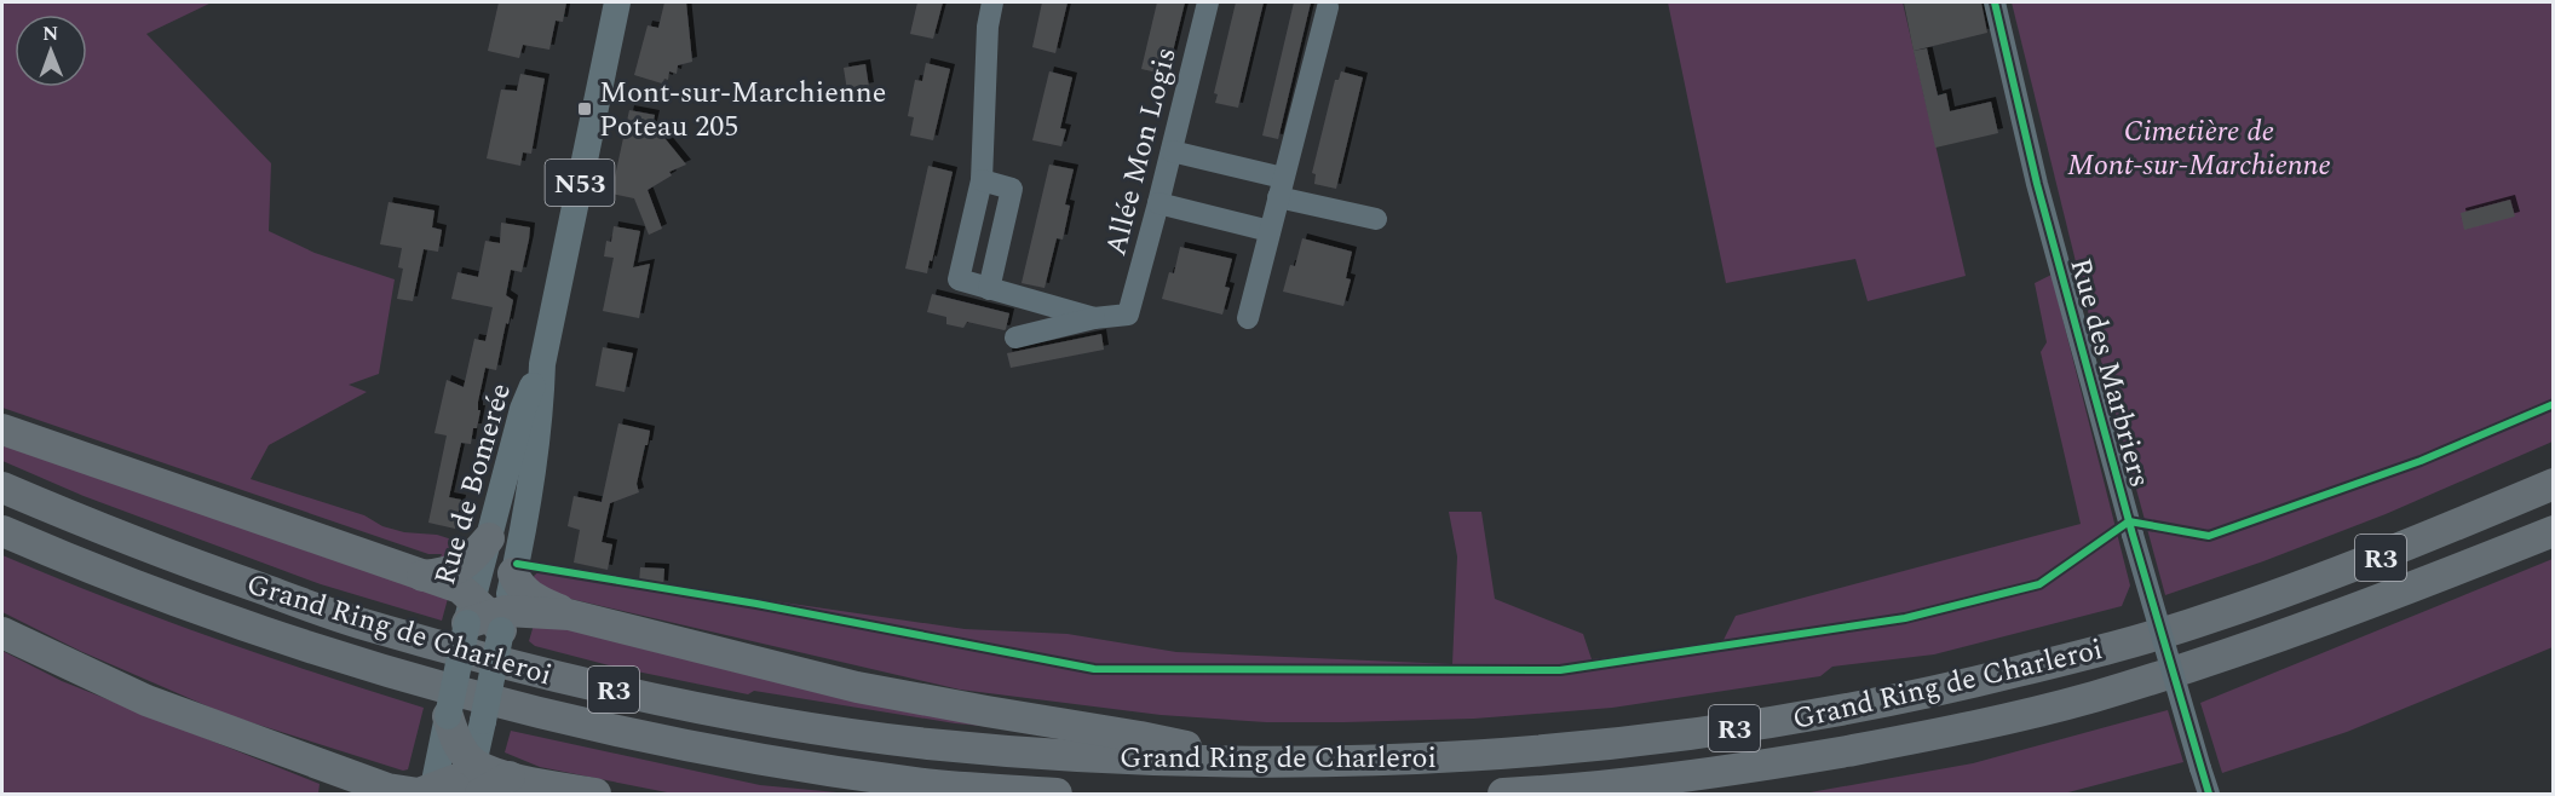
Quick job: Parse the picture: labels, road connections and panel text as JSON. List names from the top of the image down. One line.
{"streets":{"highway":["R3","Grand Ring de Charleroi"],"main road":["N53","Rue de Bomerée"],"street":["Allée Mon Logis","Rue des Marbriers"]},"parks":["Cimetière de Mont-sur-Marchienne"],"places":{"transit":["Mont-sur-Marchienne Poteau 205"]},"north":"top"}
